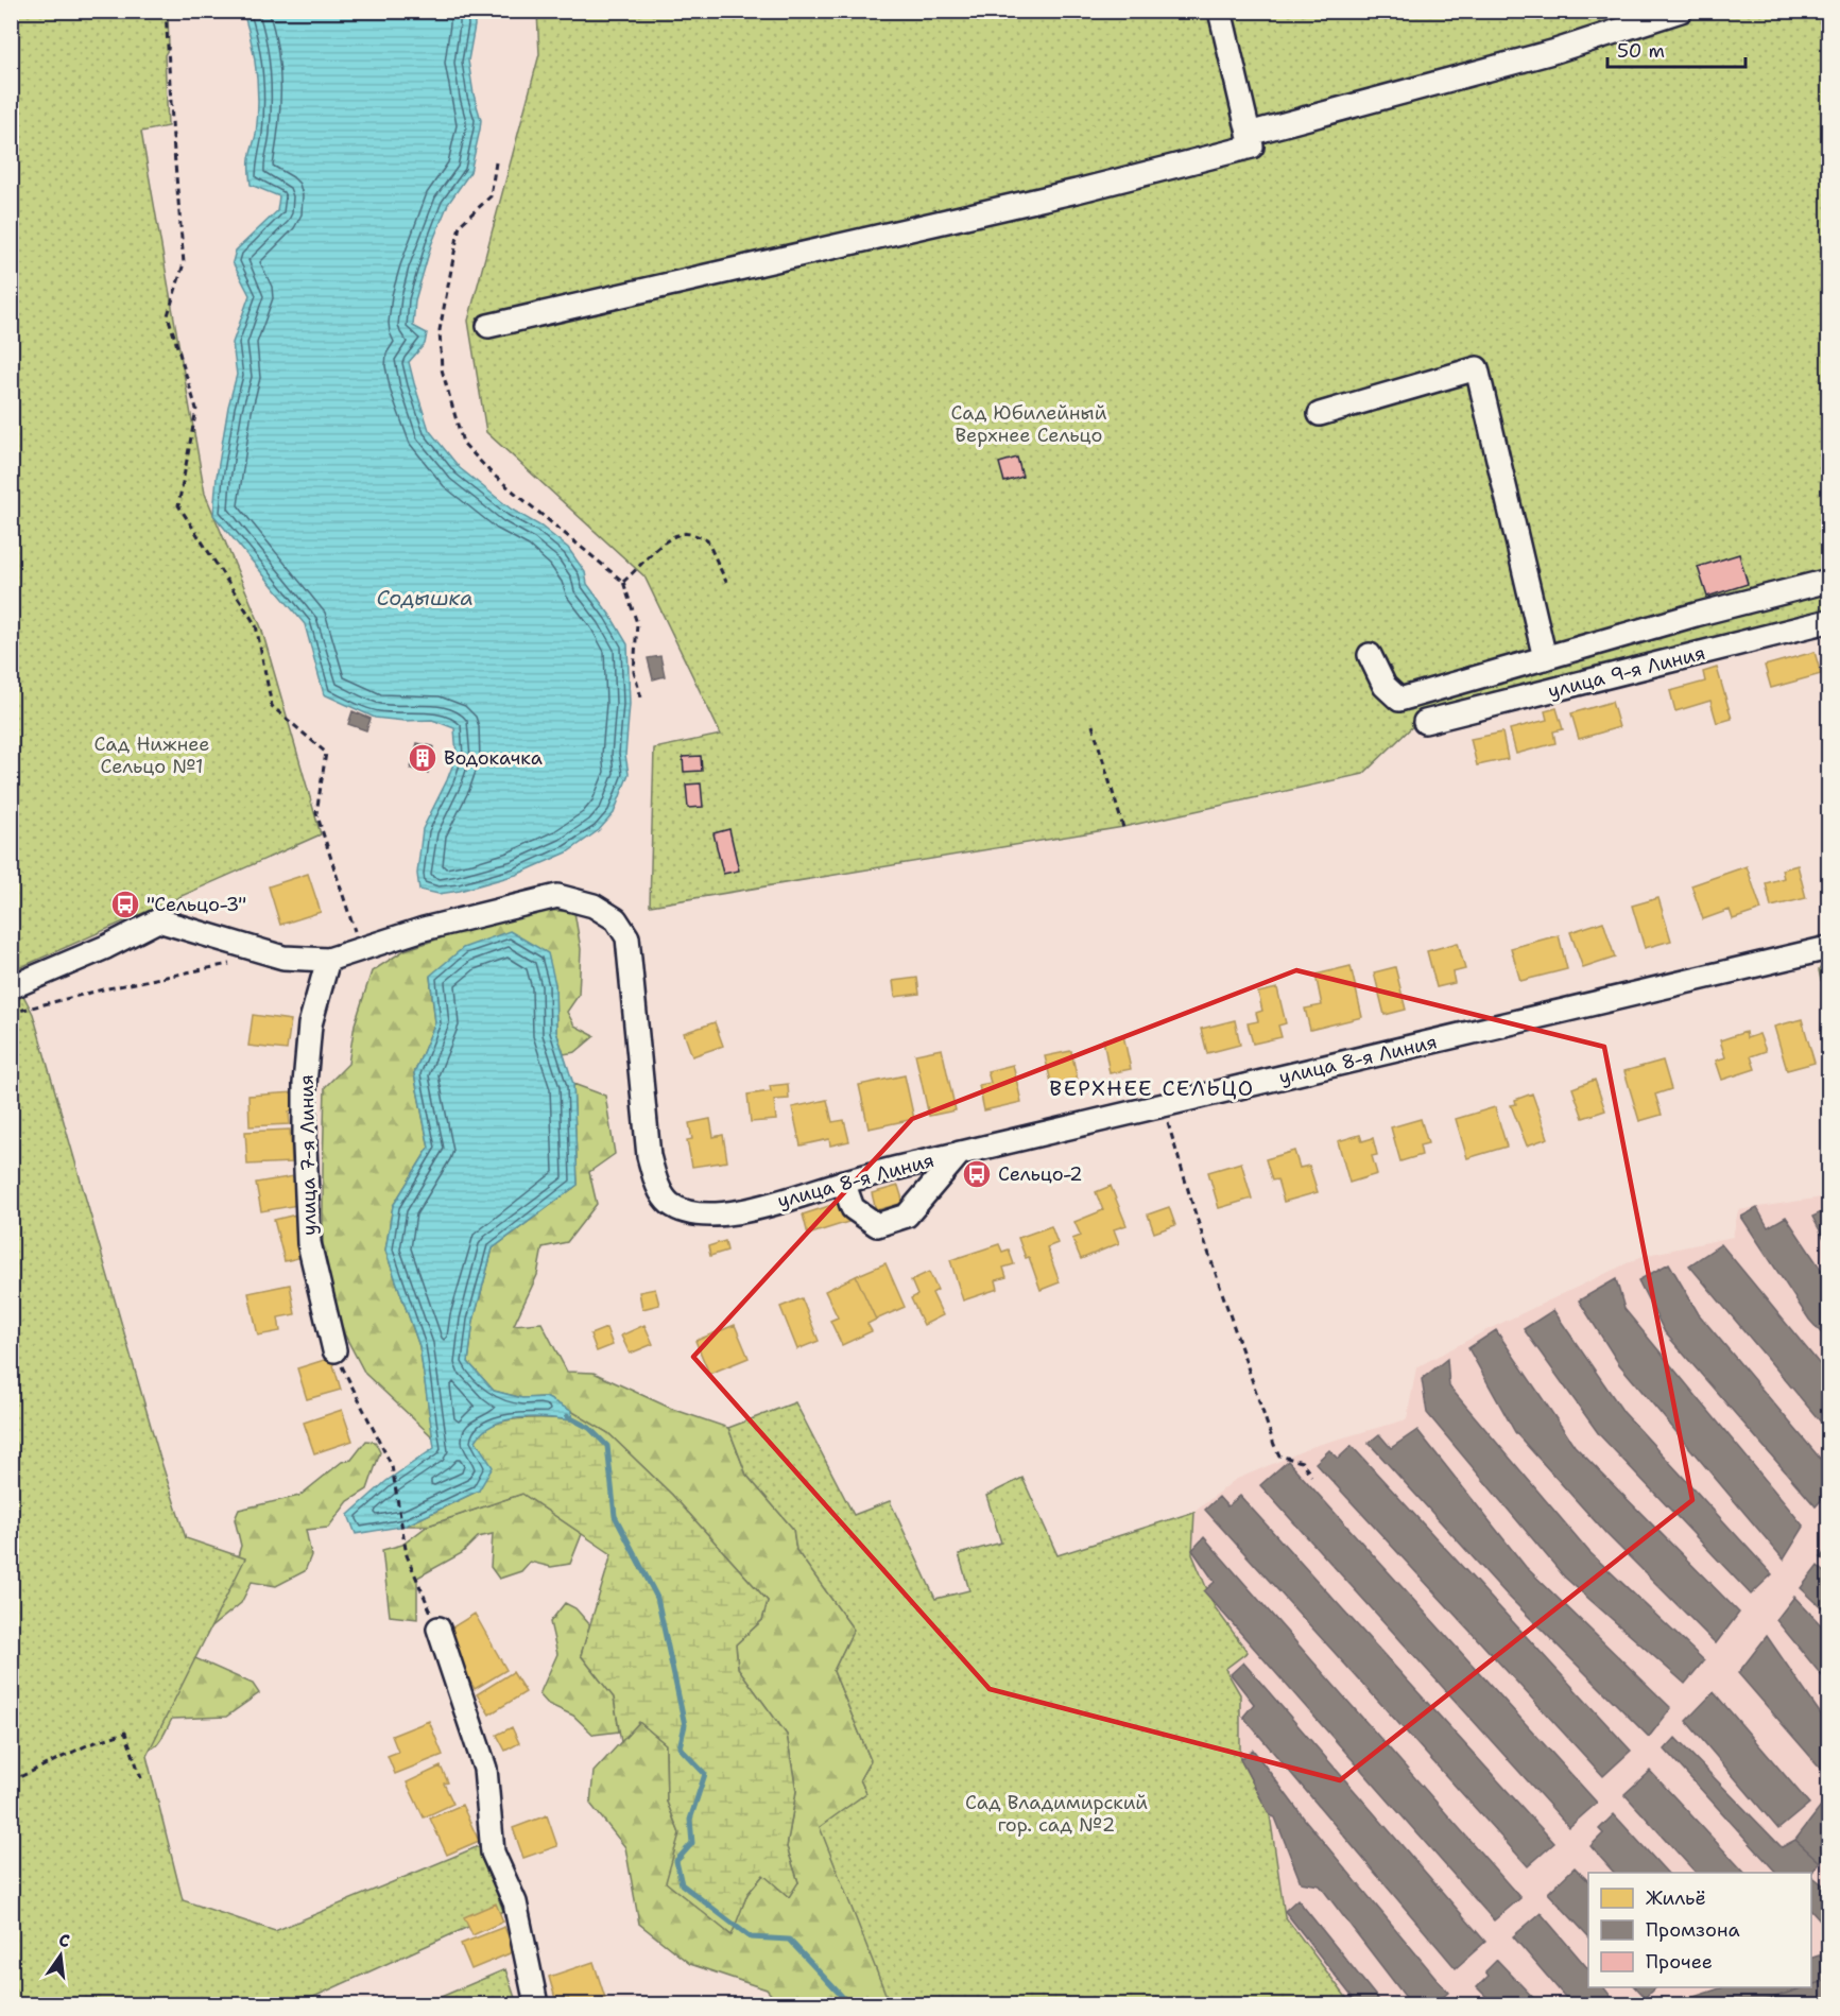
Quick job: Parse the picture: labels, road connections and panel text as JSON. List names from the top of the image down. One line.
{"streets":{"street":["улица 9-я Линия","улица 8-я Линия","улица 7-я Линия"]},"districts":["ВЕРХНЕЕ СЕЛЬЦО"],"water":["Содышка"],"parks":["Сад Юбилейный Верхнее Сельцо","Сад Нижнее Сельцо №1","Сад Владимирский гор. сад №2"],"places":{"building":["Водокачка"],"bus stop":["\"Сельцо-3\"","Сельцо-2"]},"legend":["Жильё","Промзона","Прочее"],"scale_bar":"50 m","north":"top"}
